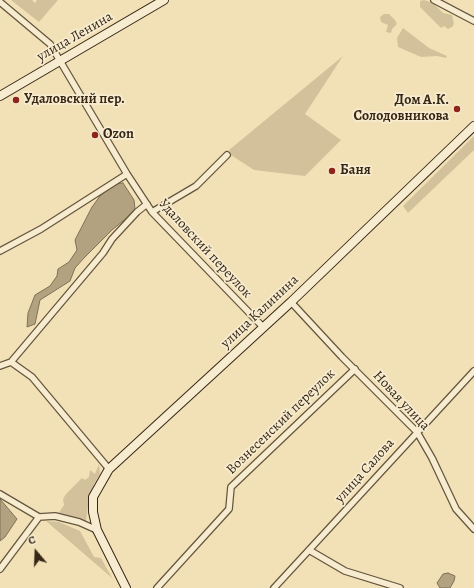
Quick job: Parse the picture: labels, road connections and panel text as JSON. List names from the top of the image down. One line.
{"streets":{"main road":["улица Ленина","улица Калинина"],"street":["Удаловский переулок","Новая улица","Вознесенский переулок","улица Салова"]},"crossings":[["улица Ленина","Удаловский переулок"],["Удаловский переулок","улица Калинина"],["улица Калинина","Новая улица"],["Новая улица","Вознесенский переулок"],["Новая улица","улица Салова"]],"places":["Удаловский пер.","Дом А.К. Солодовникова","Ozon","Баня"],"north":"top"}
